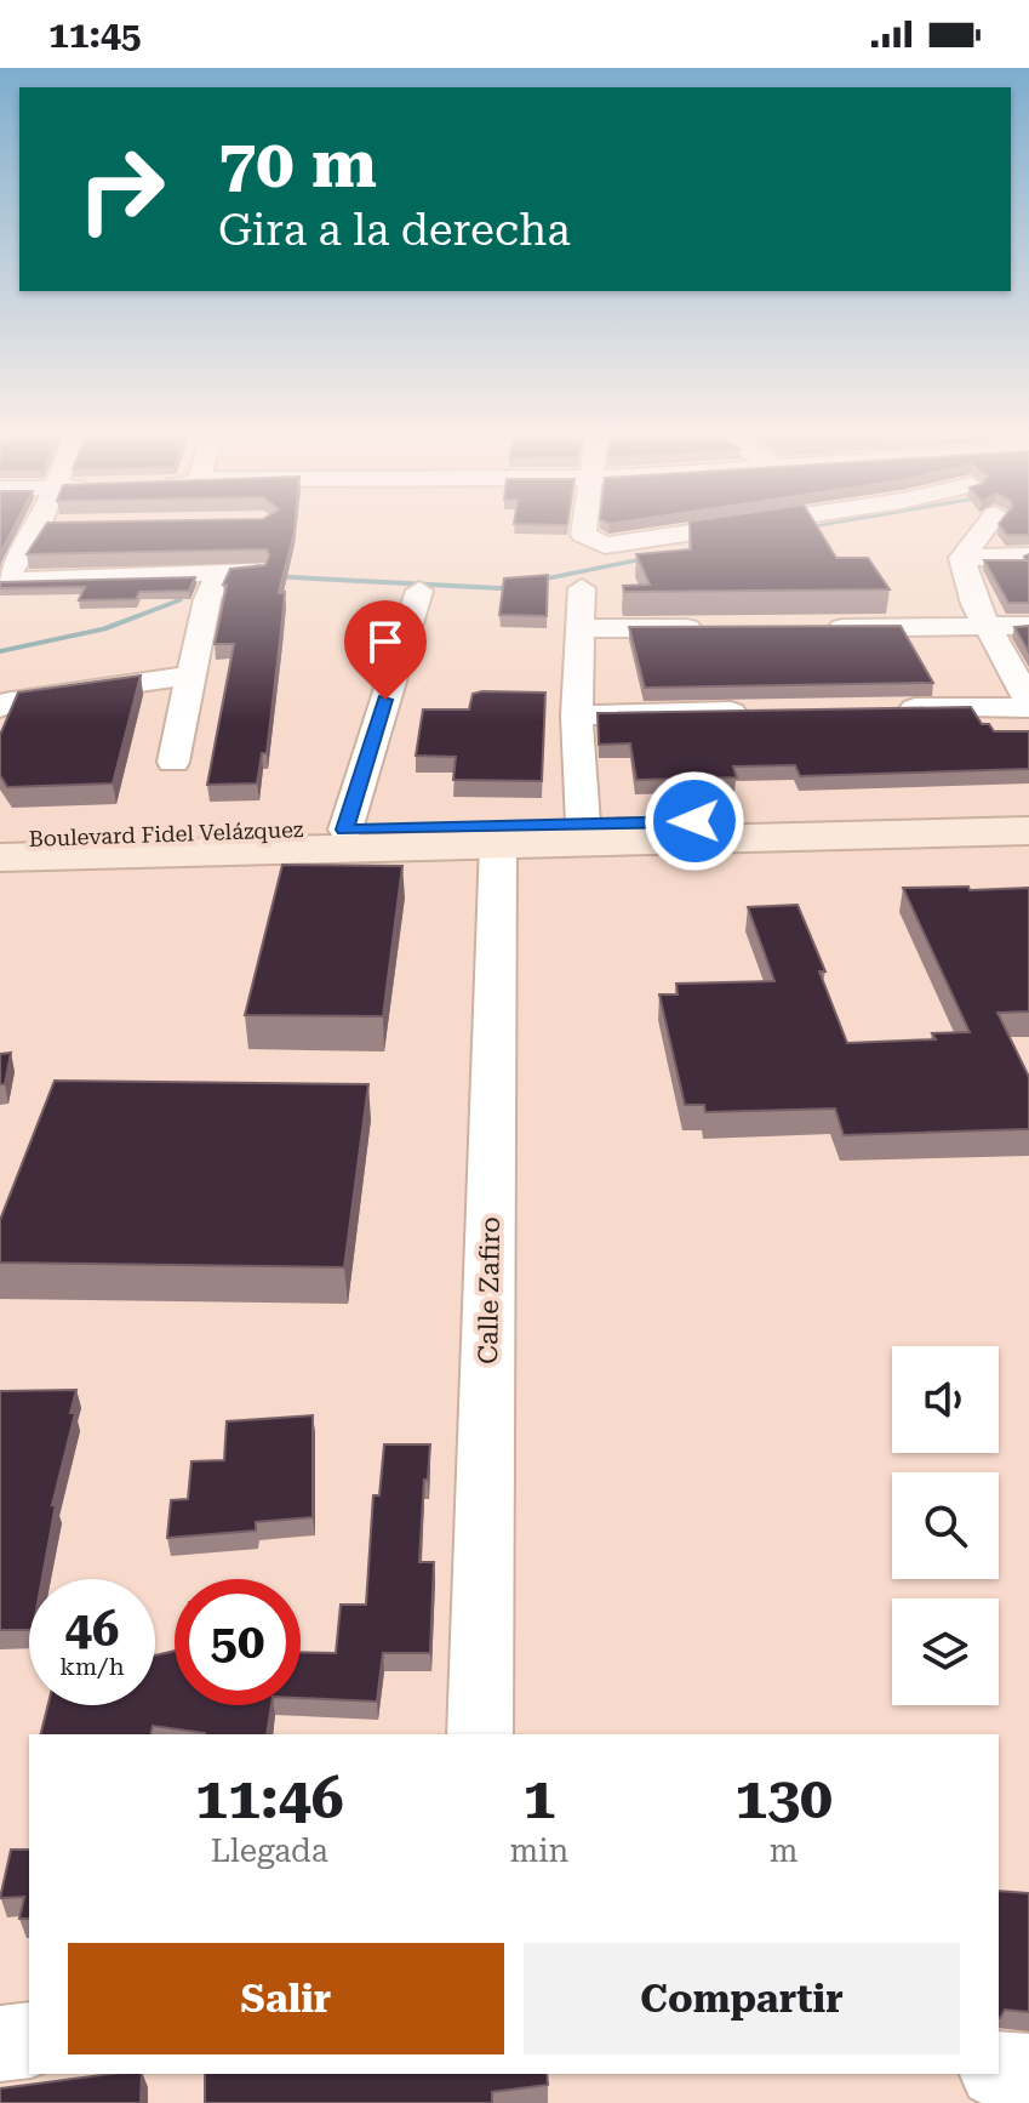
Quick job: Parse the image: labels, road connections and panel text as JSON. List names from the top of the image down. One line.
{"streets":{"main road":["Boulevard Fidel Velázquez"],"street":["Calle Zafiro"]},"crossings":[["Boulevard Fidel Velázquez","Calle Zafiro"]],"page":{"status":"11:45","turn":["70 m","Gira a la derecha"],"speed":"46 km/h","limit":"50","eta":["11:46","Llegada","1","min","130","m"],"buttons":["Salir","Compartir"]}}
